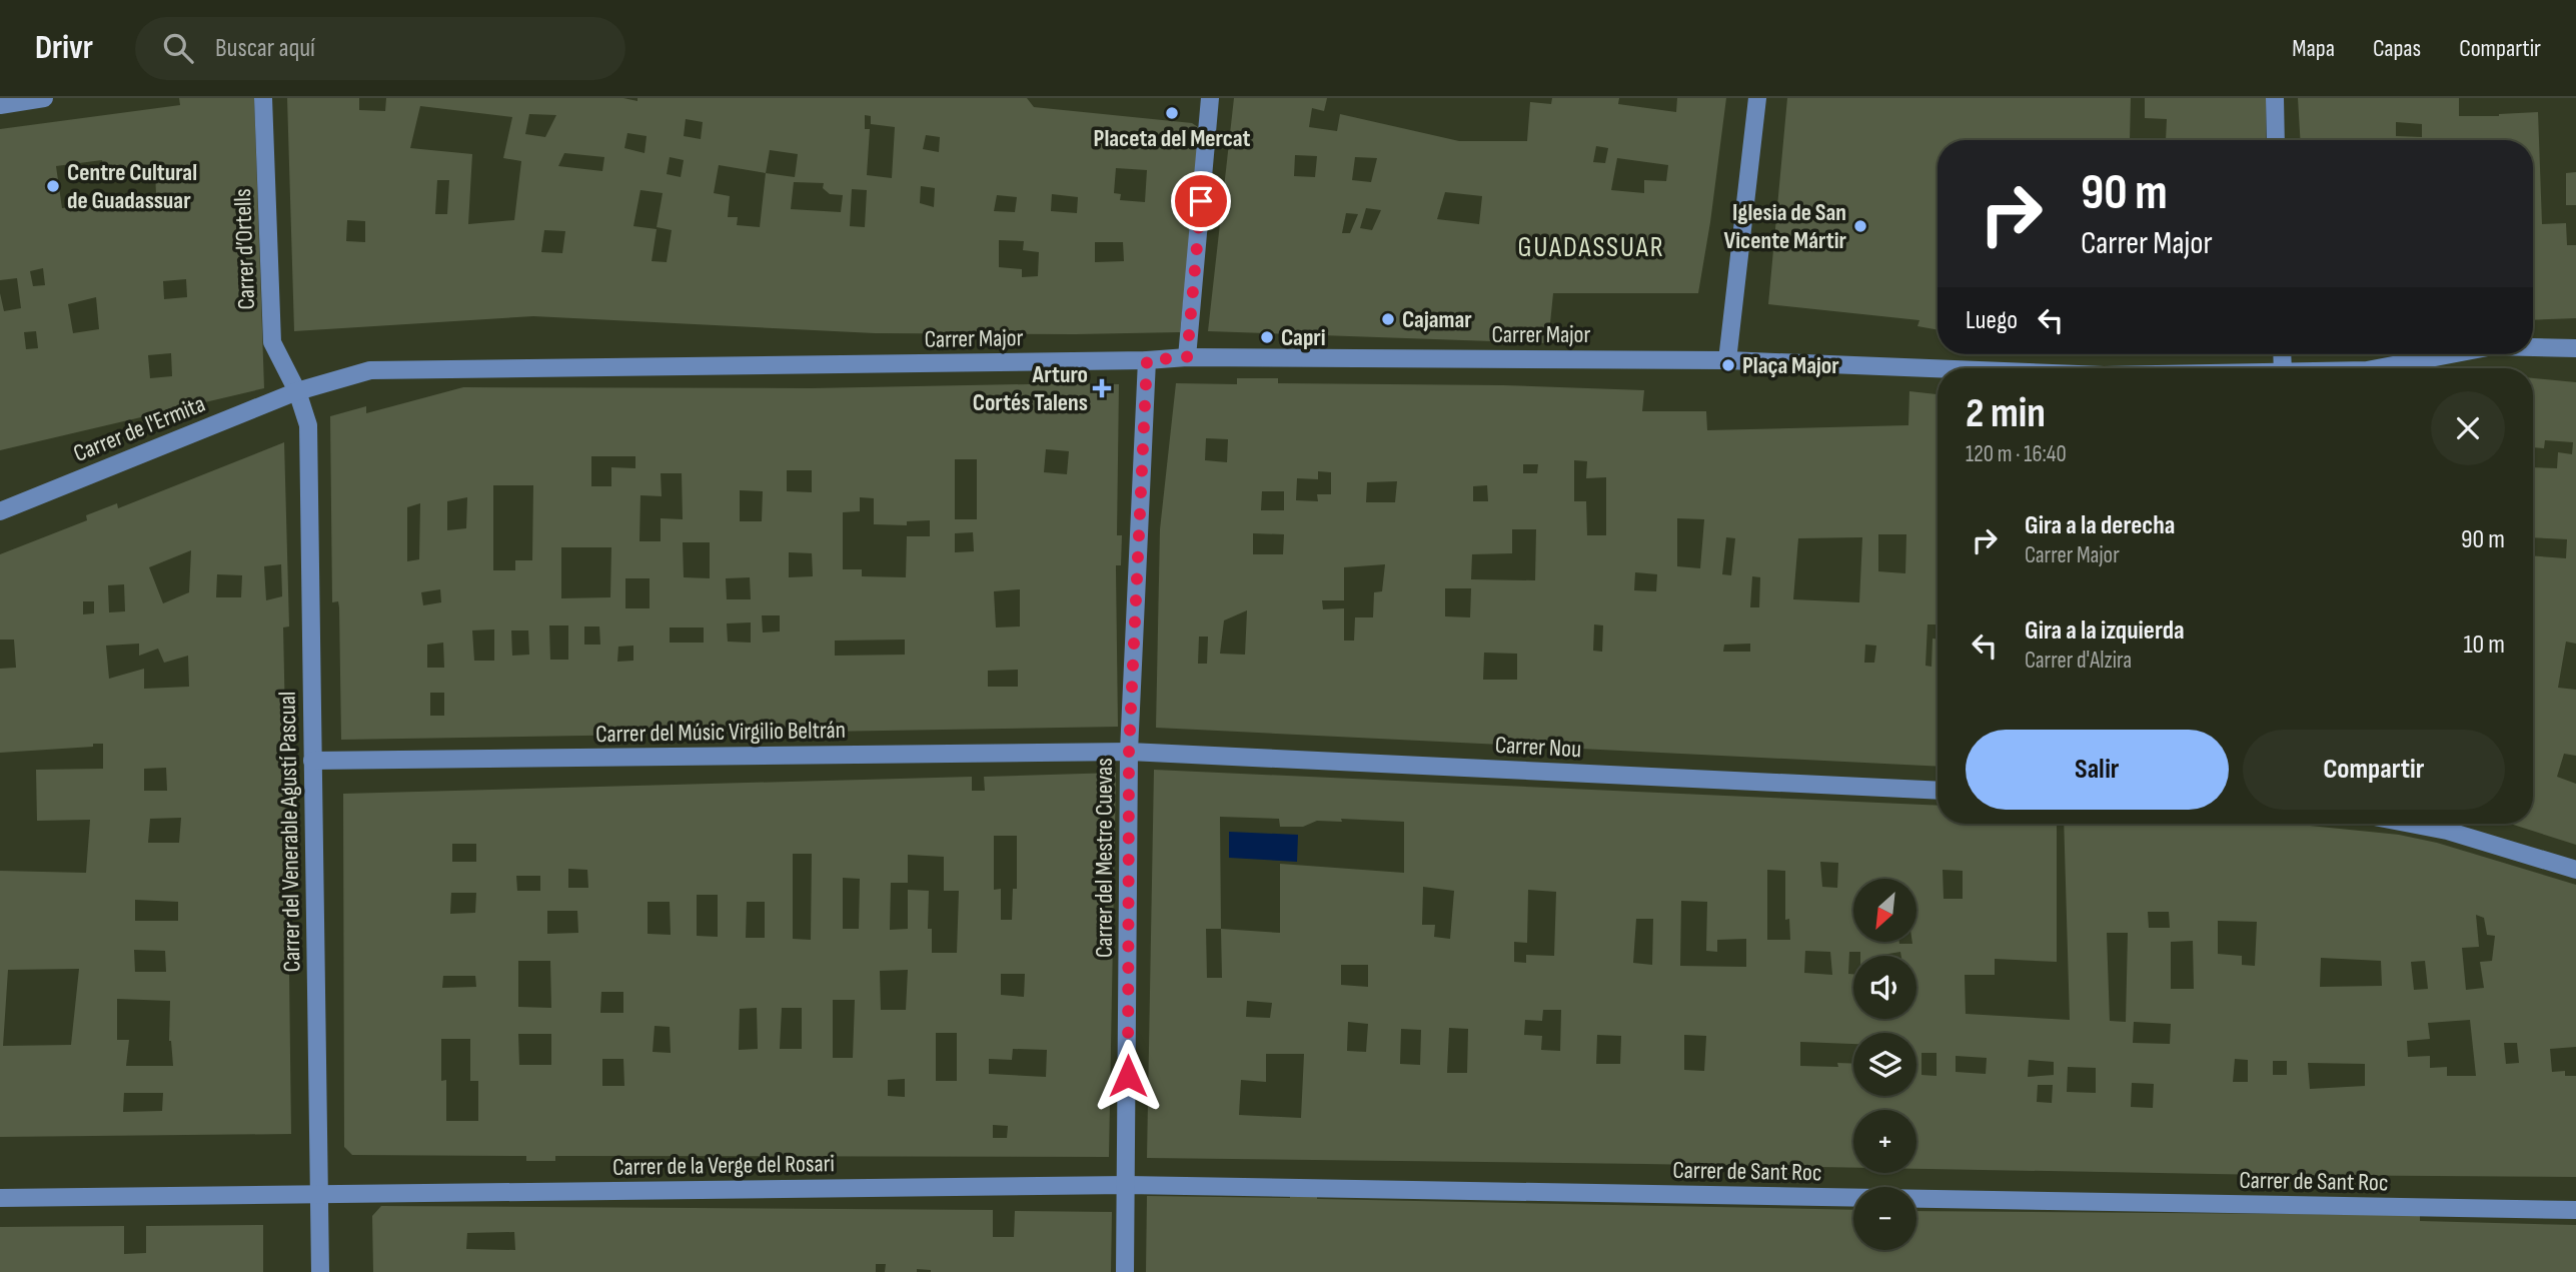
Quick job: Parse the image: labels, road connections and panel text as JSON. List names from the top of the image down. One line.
{"streets":{"street":["Carrer d’Ortells","Carrer Major","Carrer de l'Ermita","Carrer del Músic Virgilio Beltrán","Carrer Nou","Carrer del Venerable Agustí Pascual","Carrer del Mestre Cuevas","Carrer de la Verge del Rosari","Carrer de Sant Roc"]},"crossings":[["Carrer d’Ortells","Carrer Major"],["Carrer d’Ortells","Carrer de l'Ermita"],["Carrer d’Ortells","Carrer del Venerable Agustí Pascual"],["Carrer Major","Carrer de l'Ermita"],["Carrer Major","Carrer del Venerable Agustí Pascual"],["Carrer Major","Carrer del Mestre Cuevas"],["Carrer de l'Ermita","Carrer del Venerable Agustí Pascual"],["Carrer del Músic Virgilio Beltrán","Carrer Nou"],["Carrer del Músic Virgilio Beltrán","Carrer del Venerable Agustí Pascual"],["Carrer del Músic Virgilio Beltrán","Carrer del Mestre Cuevas"],["Carrer Nou","Carrer del Mestre Cuevas"],["Carrer del Venerable Agustí Pascual","Carrer de la Verge del Rosari"],["Carrer del Mestre Cuevas","Carrer de la Verge del Rosari"],["Carrer del Mestre Cuevas","Carrer de Sant Roc"],["Carrer de la Verge del Rosari","Carrer de Sant Roc"]],"districts":["GUADASSUAR"],"places":{"other":["Placeta del Mercat","Centre Cultural de Guadassuar","Iglesia de San Vicente Mártir","Cajamar","Capri","Plaça Major"],"health":["Arturo Cortés Talens"]},"north":"bottom left","page":{"header":"Drivr","search":"Buscar aquí","nav":["Mapa","Capas","Compartir"],"turn":["90 m","Carrer Major"],"then":"Luego","heading":["2 min","120 m · 16:40"],"list":[{"name":"Gira a la derecha","note":"Carrer Major","value":"90 m"},{"name":"Gira a la izquierda","note":"Carrer d'Alzira","value":"10 m"}],"buttons":["Salir","Compartir"],"map_buttons":["+","−"]}}
